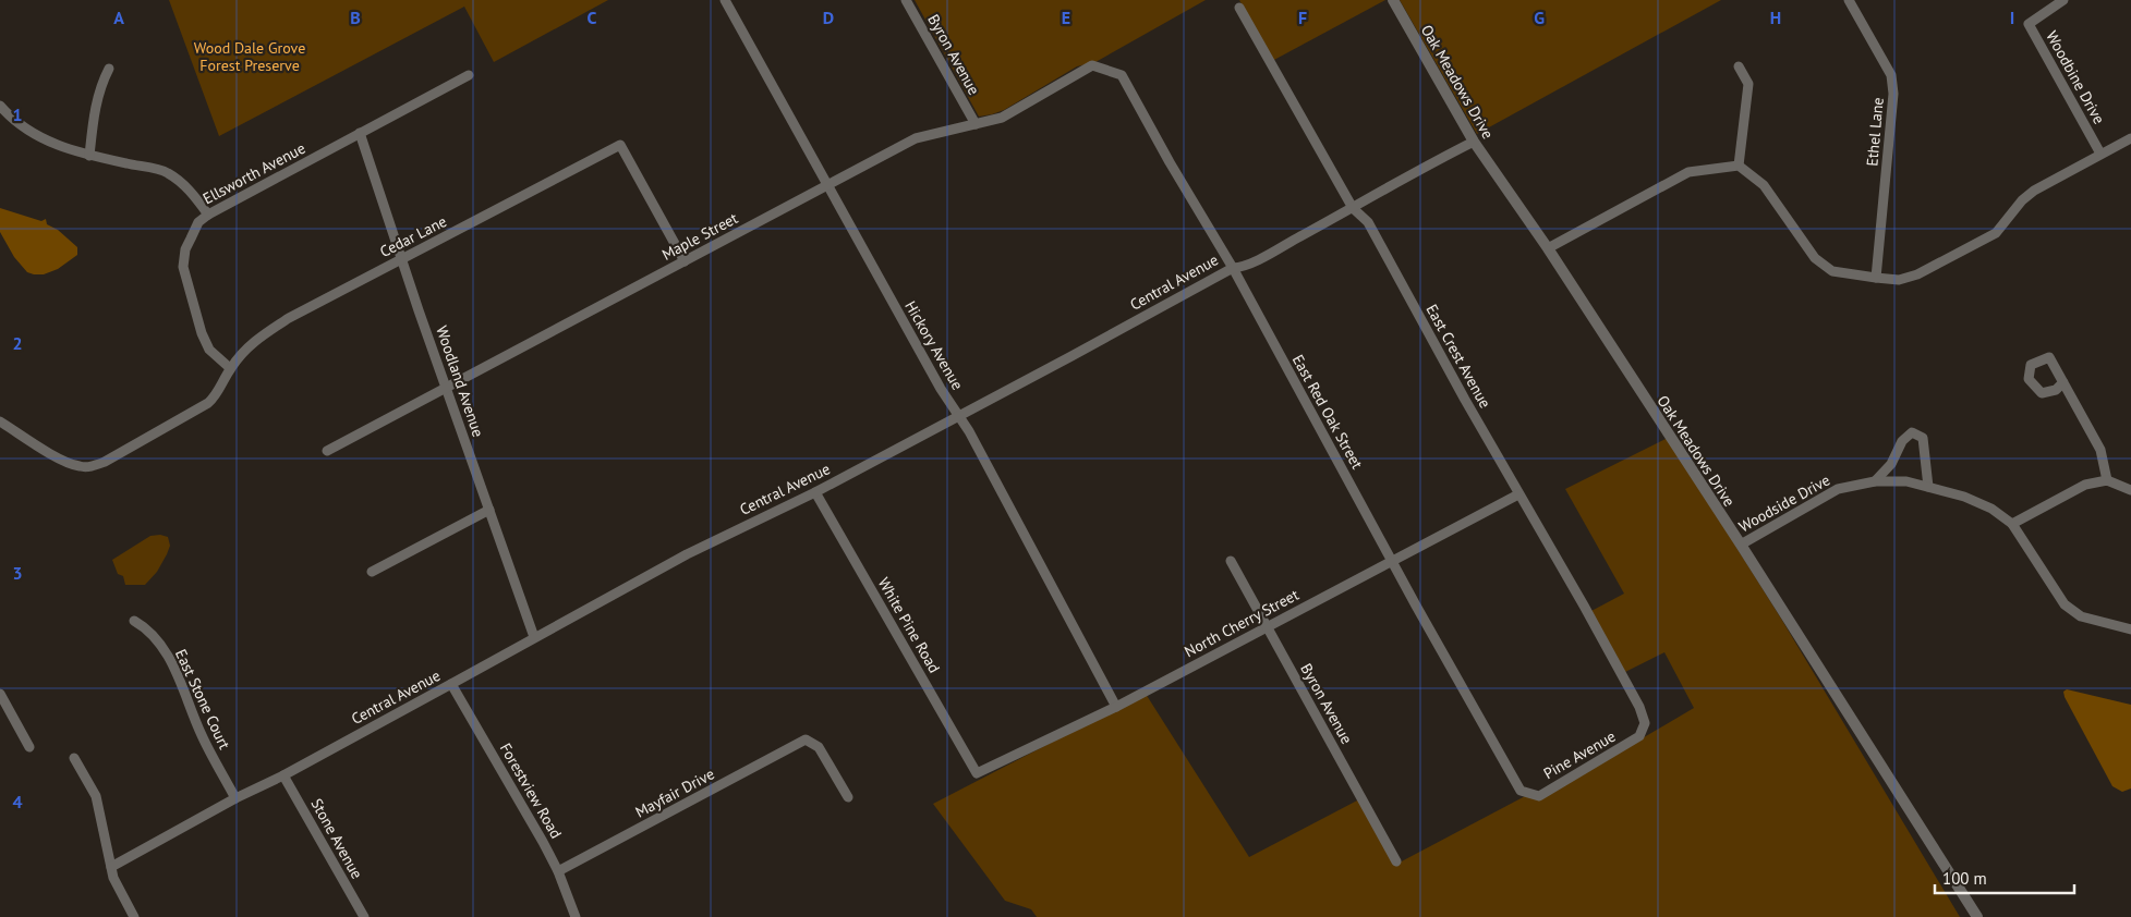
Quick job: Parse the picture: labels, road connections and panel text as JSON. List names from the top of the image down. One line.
{"streets":{"street":["Byron Avenue","Woodbine Drive","Oak Meadows Drive","Ethel Lane","Ellsworth Avenue","Cedar Lane","Maple Street","Central Avenue","Hickory Avenue","East Crest Avenue","Woodland Avenue","East Red Oak Street","Woodside Drive","North Cherry Street","White Pine Road","East Stone Court","Pine Avenue","Forestview Road","Mayfair Drive","Stone Avenue"]},"crossings":[["Byron Avenue","Maple Street"],["Byron Avenue","North Cherry Street"],["Oak Meadows Drive","Central Avenue"],["Oak Meadows Drive","Woodside Drive"],["Ellsworth Avenue","Cedar Lane"],["Ellsworth Avenue","Woodland Avenue"],["Cedar Lane","Maple Street"],["Cedar Lane","Woodland Avenue"],["Maple Street","Hickory Avenue"],["Maple Street","Woodland Avenue"],["Maple Street","East Red Oak Street"],["Central Avenue","Hickory Avenue"],["Central Avenue","East Crest Avenue"],["Central Avenue","Woodland Avenue"],["Central Avenue","East Red Oak Street"],["Central Avenue","White Pine Road"],["Central Avenue","East Stone Court"],["Central Avenue","Forestview Road"],["Central Avenue","Stone Avenue"],["Hickory Avenue","North Cherry Street"],["East Crest Avenue","North Cherry Street"],["East Crest Avenue","Pine Avenue"],["East Red Oak Street","North Cherry Street"],["East Red Oak Street","Pine Avenue"],["North Cherry Street","White Pine Road"],["Forestview Road","Mayfair Drive"]],"parks":["Wood Dale Grove Forest Preserve"],"scale_bar":"100 m","grid":{"columns":["A","B","C","D","E","F","G","H","I"],"rows":["1","2","3","4"]}}
